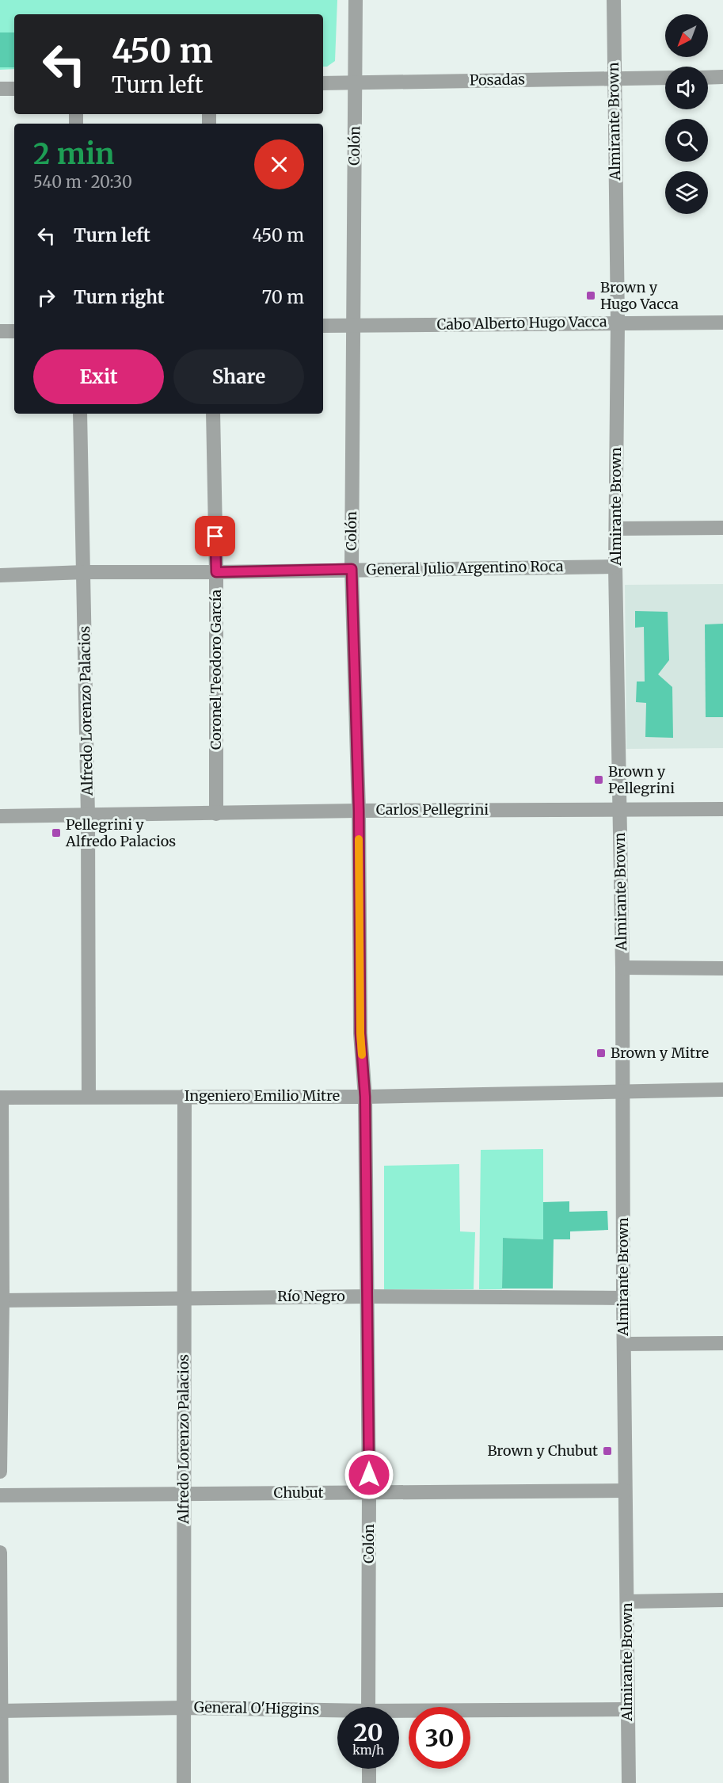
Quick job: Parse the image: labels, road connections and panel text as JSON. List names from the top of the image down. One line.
{"streets":{"street":["Posadas","Almirante Brown","Colón","Cabo Alberto Hugo Vacca","General Julio Argentino Roca","Coronel Teodoro García","Alfredo Lorenzo Palacios","Carlos Pellegrini","Ingeniero Emilio Mitre","Río Negro","Chubut","General O'Higgins"]},"crossings":[["Posadas","Almirante Brown"],["Posadas","Colón"],["Almirante Brown","Cabo Alberto Hugo Vacca"],["Almirante Brown","General Julio Argentino Roca"],["Almirante Brown","Carlos Pellegrini"],["Almirante Brown","Ingeniero Emilio Mitre"],["Almirante Brown","Río Negro"],["Almirante Brown","Chubut"],["Almirante Brown","General O'Higgins"],["Colón","Cabo Alberto Hugo Vacca"],["Colón","General Julio Argentino Roca"],["Colón","Carlos Pellegrini"],["Colón","Ingeniero Emilio Mitre"],["Colón","Río Negro"],["Colón","Chubut"],["General Julio Argentino Roca","Coronel Teodoro García"],["General Julio Argentino Roca","Alfredo Lorenzo Palacios"],["Coronel Teodoro García","Carlos Pellegrini"],["Alfredo Lorenzo Palacios","Carlos Pellegrini"],["Alfredo Lorenzo Palacios","Ingeniero Emilio Mitre"],["Alfredo Lorenzo Palacios","Río Negro"],["Alfredo Lorenzo Palacios","Chubut"],["Alfredo Lorenzo Palacios","General O'Higgins"]],"places":{"transit":["Brown y Hugo Vacca","Brown y Pellegrini","Pellegrini y Alfredo Palacios","Brown y Mitre","Brown y Chubut"]},"north":"bottom left","page":{"turn":["450 m","Turn left"],"heading":["2 min","540 m · 20:30"],"list":[{"name":"Turn left","value":"450 m"},{"name":"Turn right","value":"70 m"}],"buttons":["Exit","Share"],"speed":"20 km/h","limit":"30"}}
